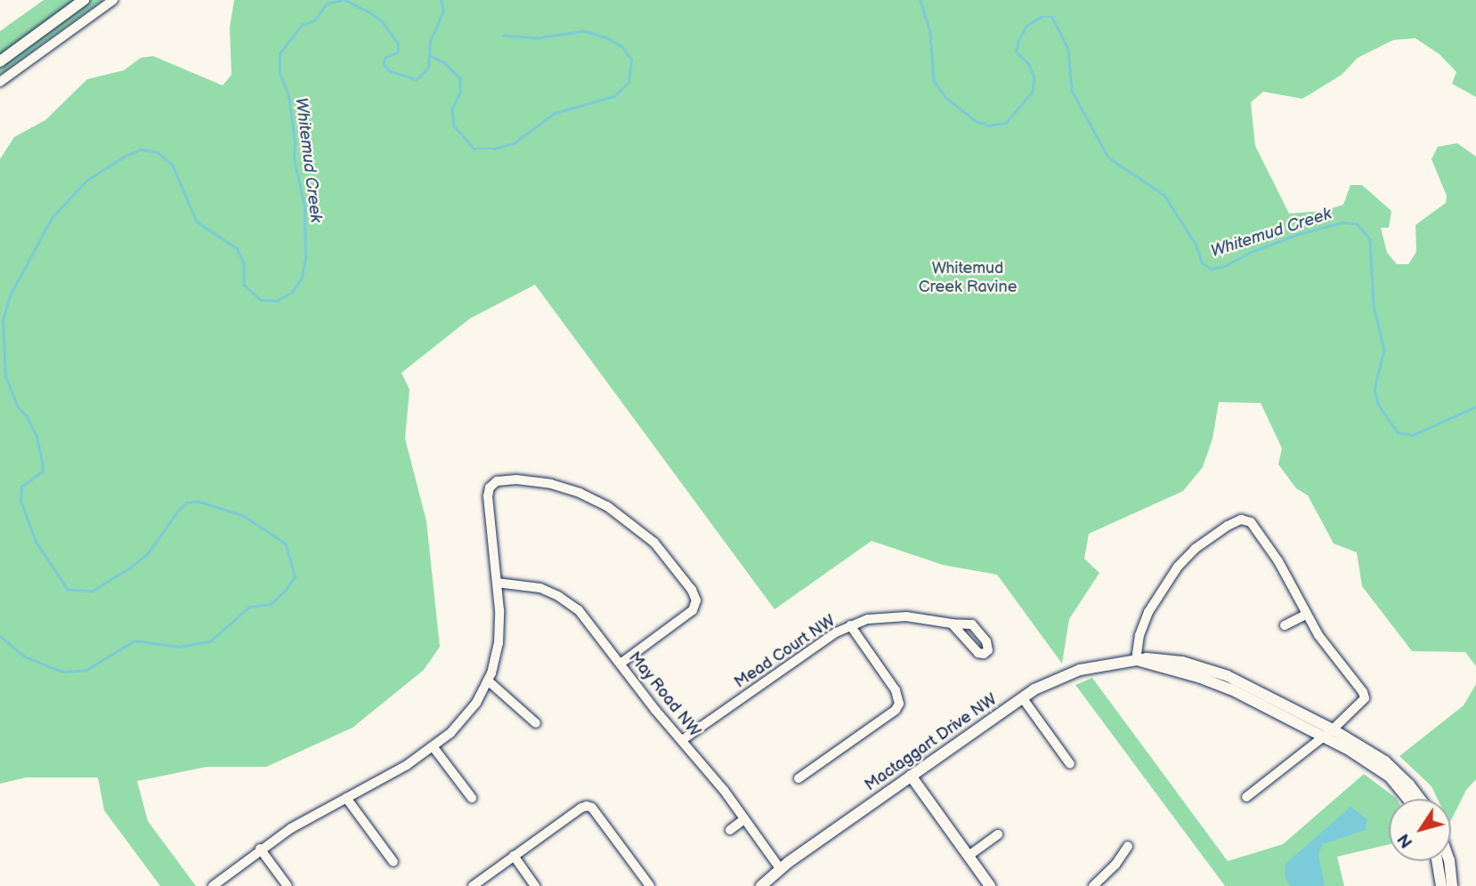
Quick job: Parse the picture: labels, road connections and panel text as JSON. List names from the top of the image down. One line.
{"streets":{"street":["Mead Court NW","May Road NW","Mactaggart Drive NW"]},"crossings":[["Mead Court NW","May Road NW"],["May Road NW","Mactaggart Drive NW"]],"water":["Whitemud Creek"],"parks":["Whitemud Creek Ravine"],"north":"bottom left"}
